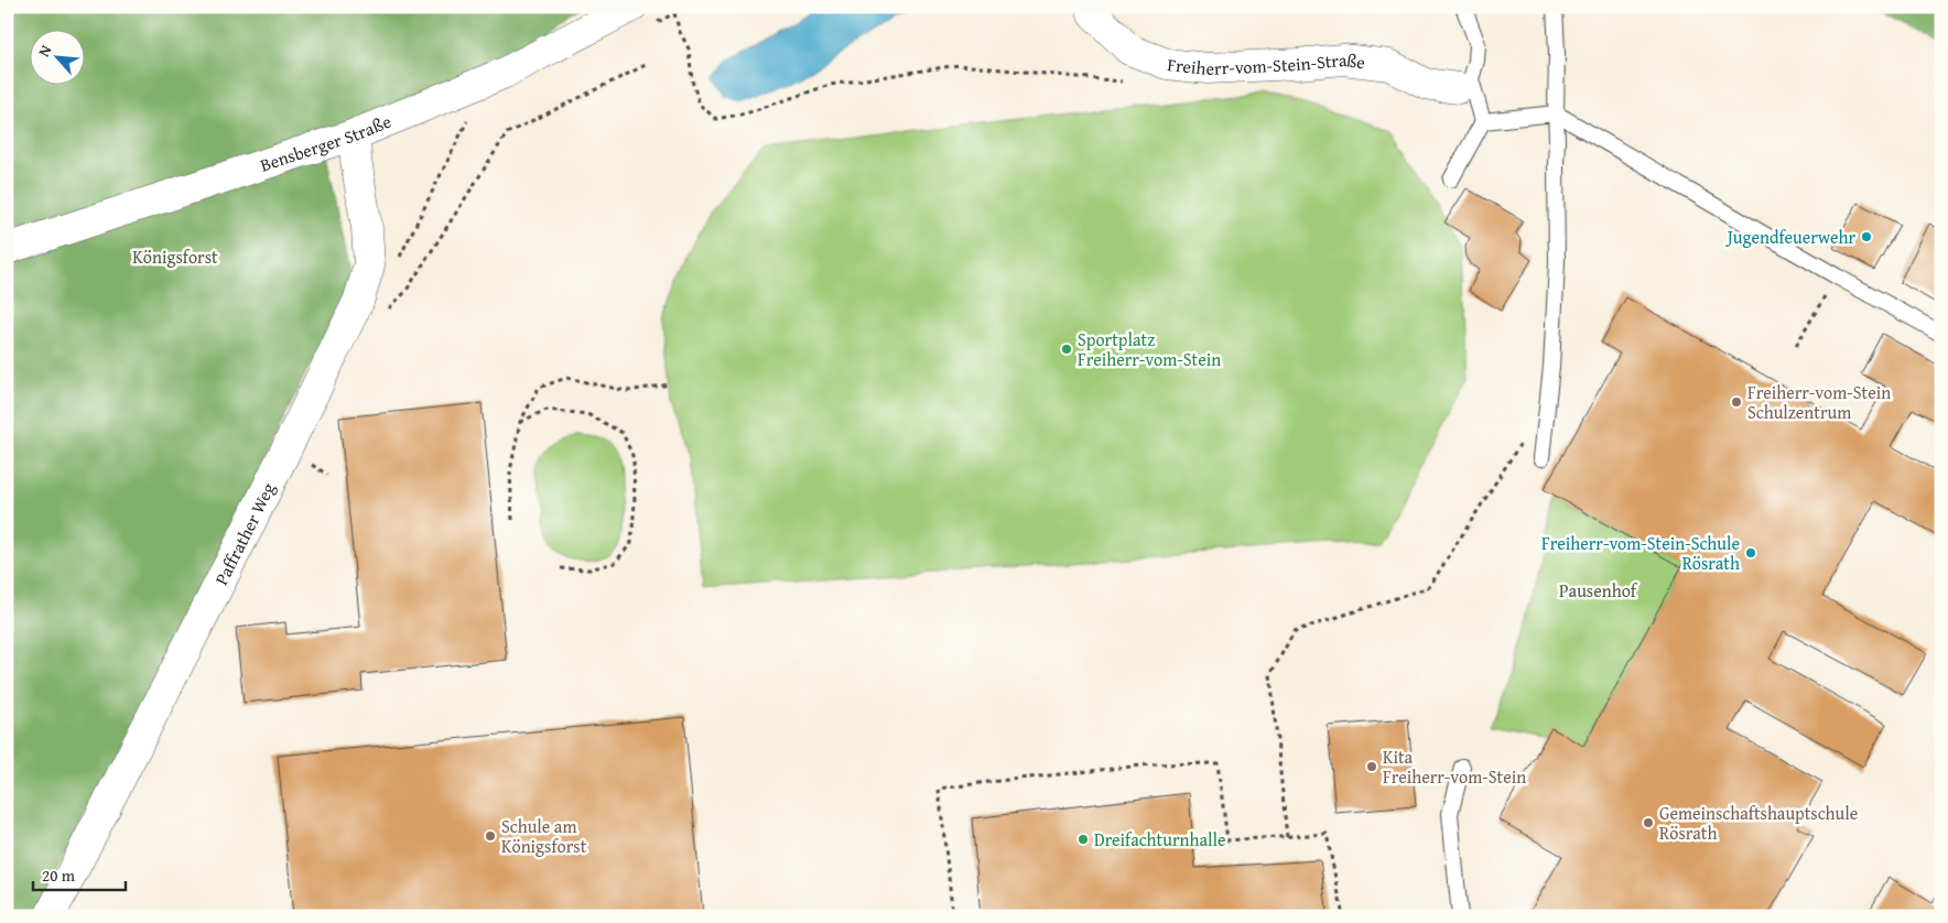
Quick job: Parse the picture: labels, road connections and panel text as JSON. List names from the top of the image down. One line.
{"streets":{"street":["Freiherr-vom-Stein-Straße","Bensberger Straße","Paffrather Weg"]},"crossings":[["Bensberger Straße","Paffrather Weg"]],"parks":["Königsforst","Pausenhof"],"places":["Jugendfeuerwehr","Sportplatz Freiherr-vom-Stein","Freiherr-vom-Stein Schulzentrum","Freiherr-vom-Stein-Schule Rösrath","Kita Freiherr-vom-Stein","Gemeinschaftshauptschule Rösrath","Schule am Königsforst","Dreifachturnhalle"],"scale_bar":"20 m","north":"top left"}
